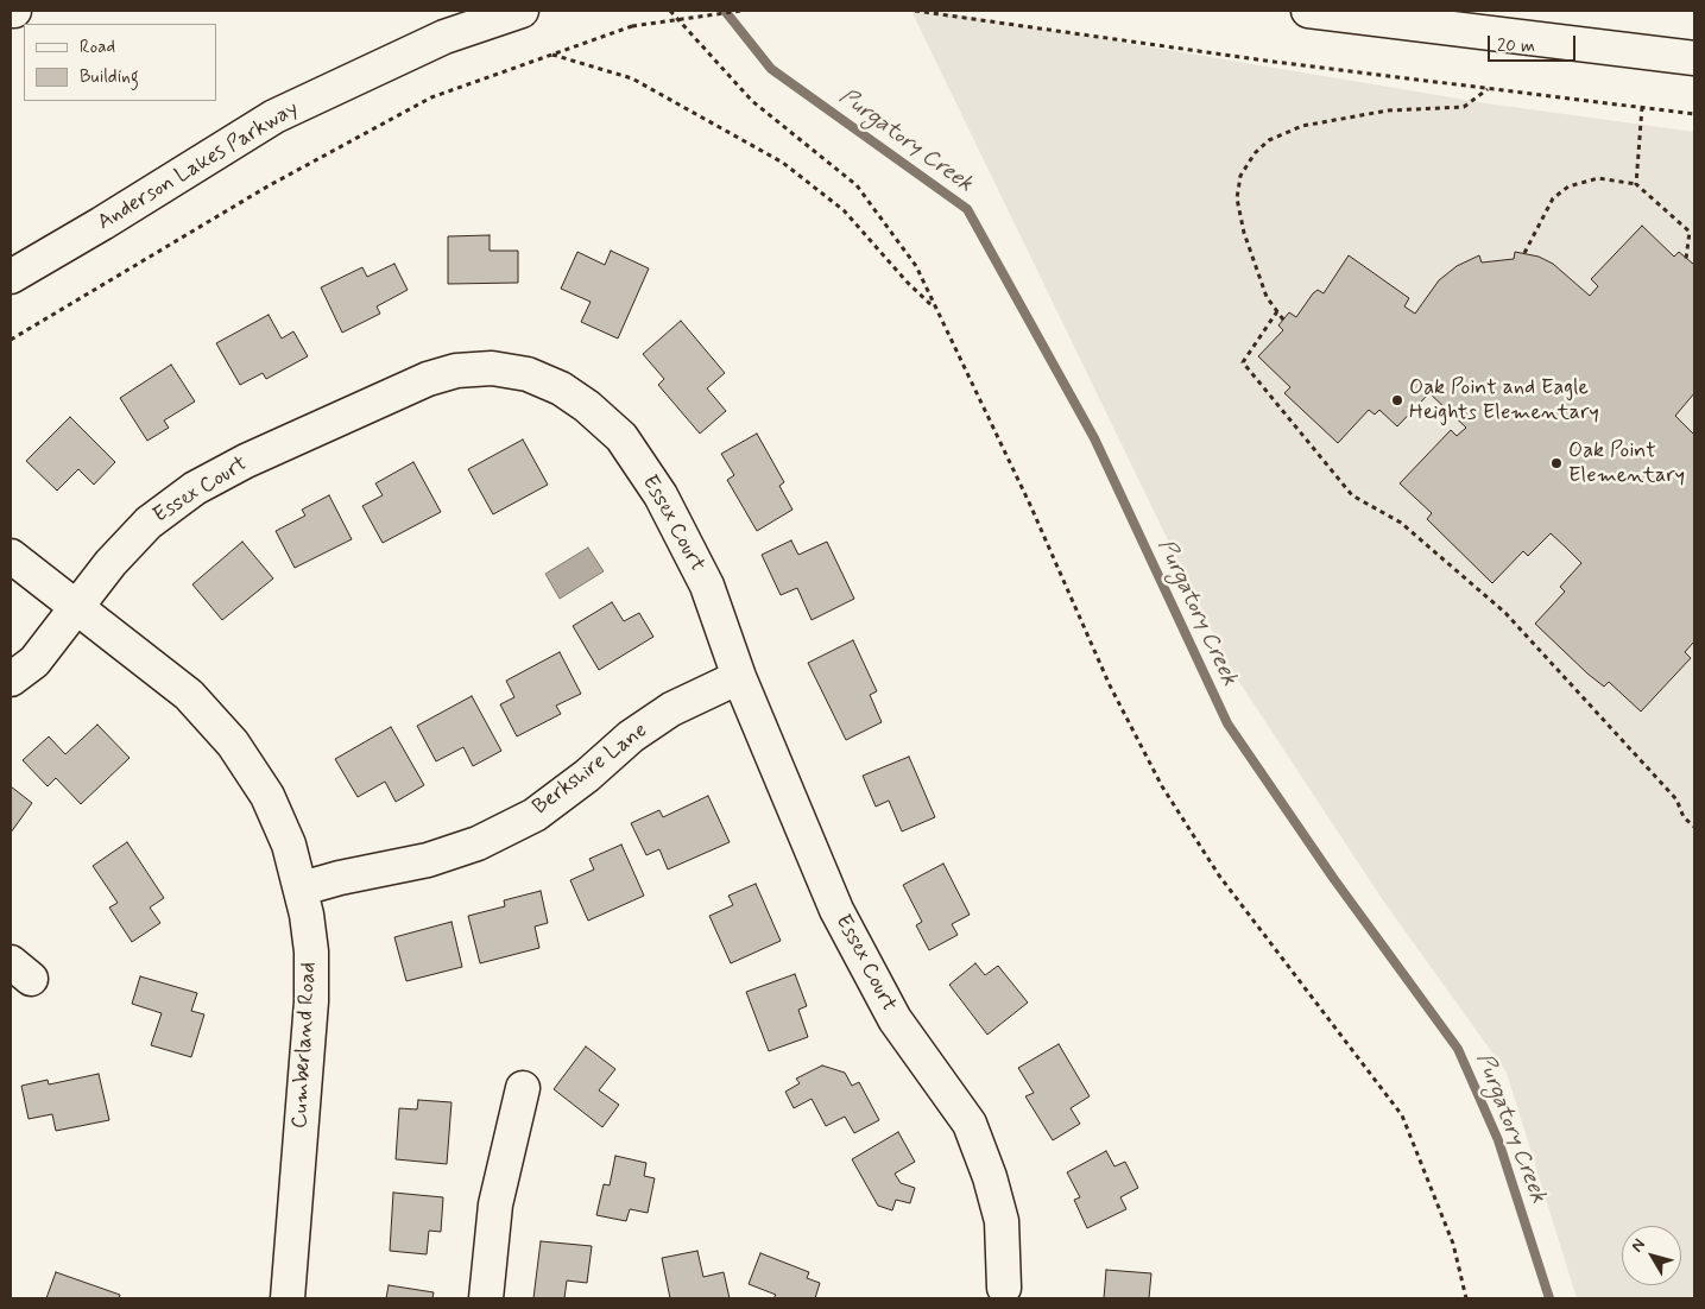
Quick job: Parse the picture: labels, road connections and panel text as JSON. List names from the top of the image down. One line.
{"streets":{"street":["Anderson Lakes Parkway","Essex Court","Berkshire Lane","Cumberland Road"]},"crossings":[["Essex Court","Berkshire Lane"],["Essex Court","Cumberland Road"],["Berkshire Lane","Cumberland Road"]],"water":["Purgatory Creek"],"places":["Oak Point and Eagle Heights Elementary","Oak Point Elementary"],"legend":["Road","Building"],"scale_bar":"20 m","north":"top left"}
